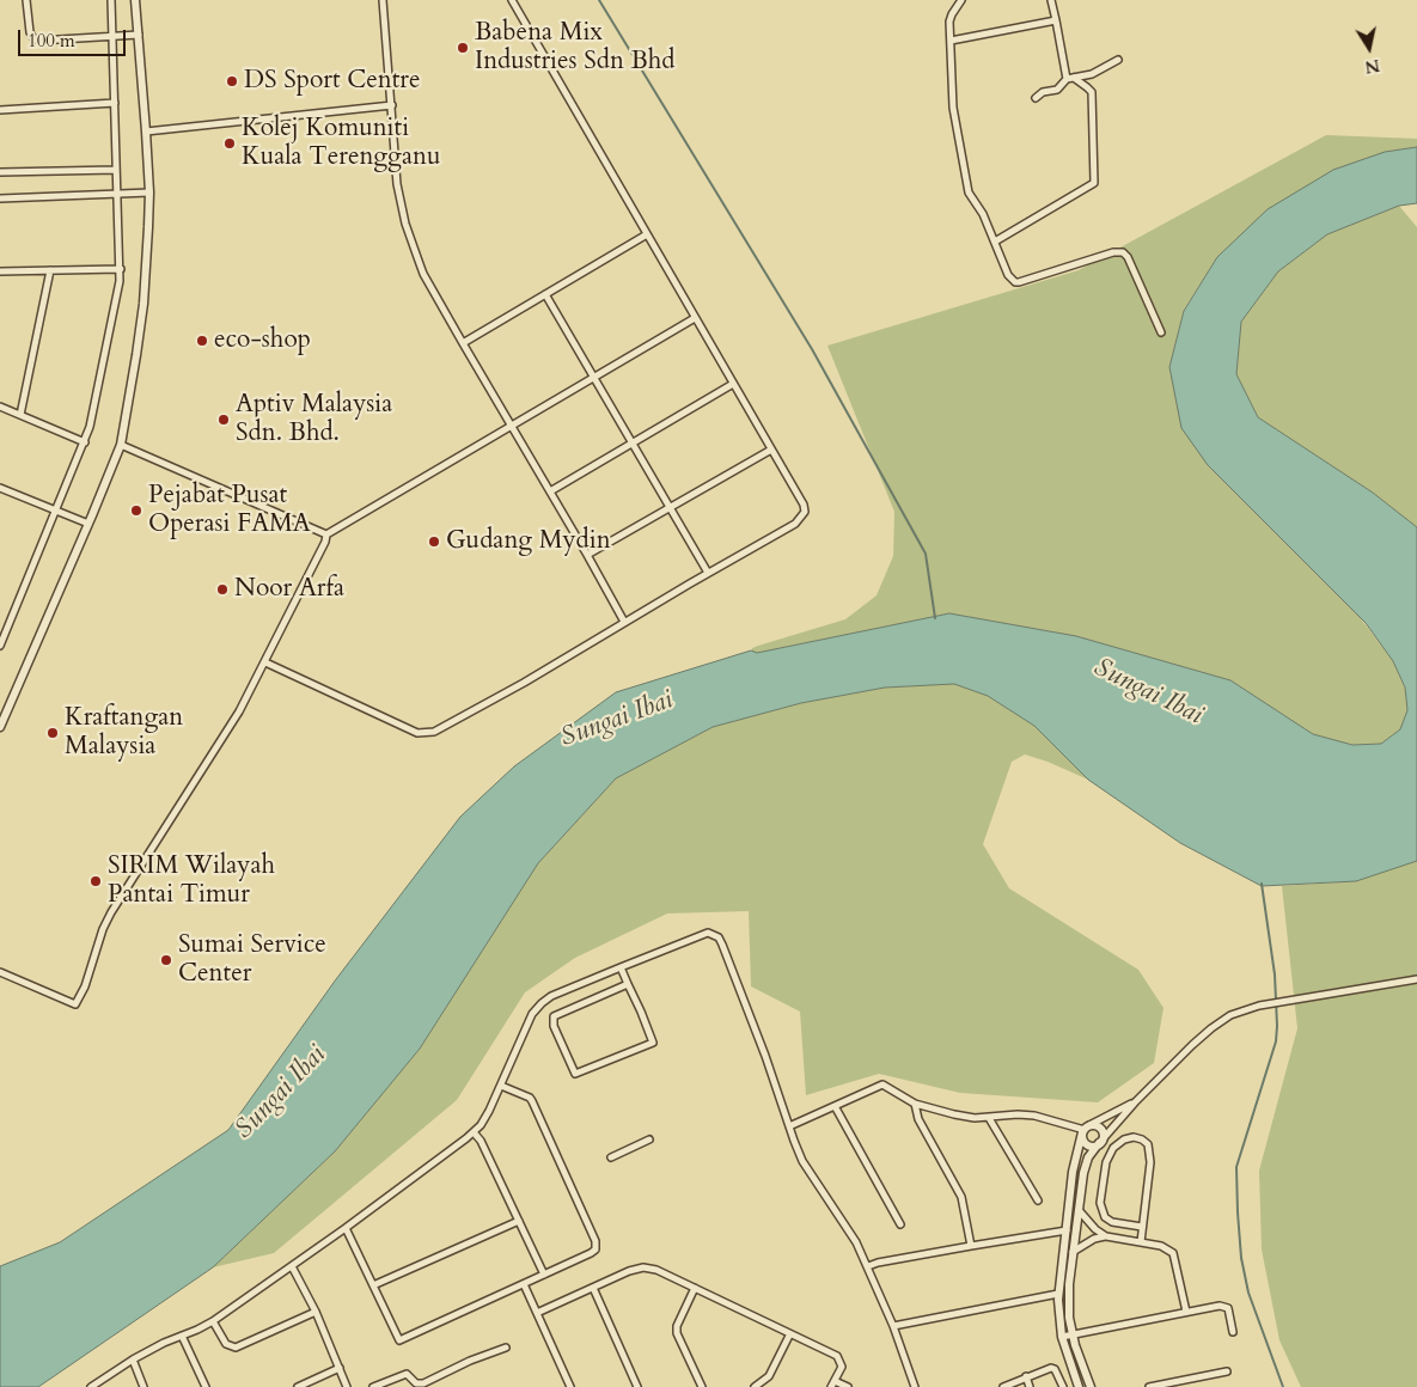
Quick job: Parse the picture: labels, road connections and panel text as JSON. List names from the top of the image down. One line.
{"water":["Sungai Ibai"],"places":["Babena Mix Industries Sdn Bhd","DS Sport Centre","Kolej Komuniti Kuala Terengganu","eco-shop","Aptiv Malaysia Sdn. Bhd.","Pejabat Pusat Operasi FAMA","Gudang Mydin","Noor Arfa","Kraftangan Malaysia","SIRIM Wilayah Pantai Timur","Sumai Service Center"],"scale_bar":"100 m","north":"bottom"}
